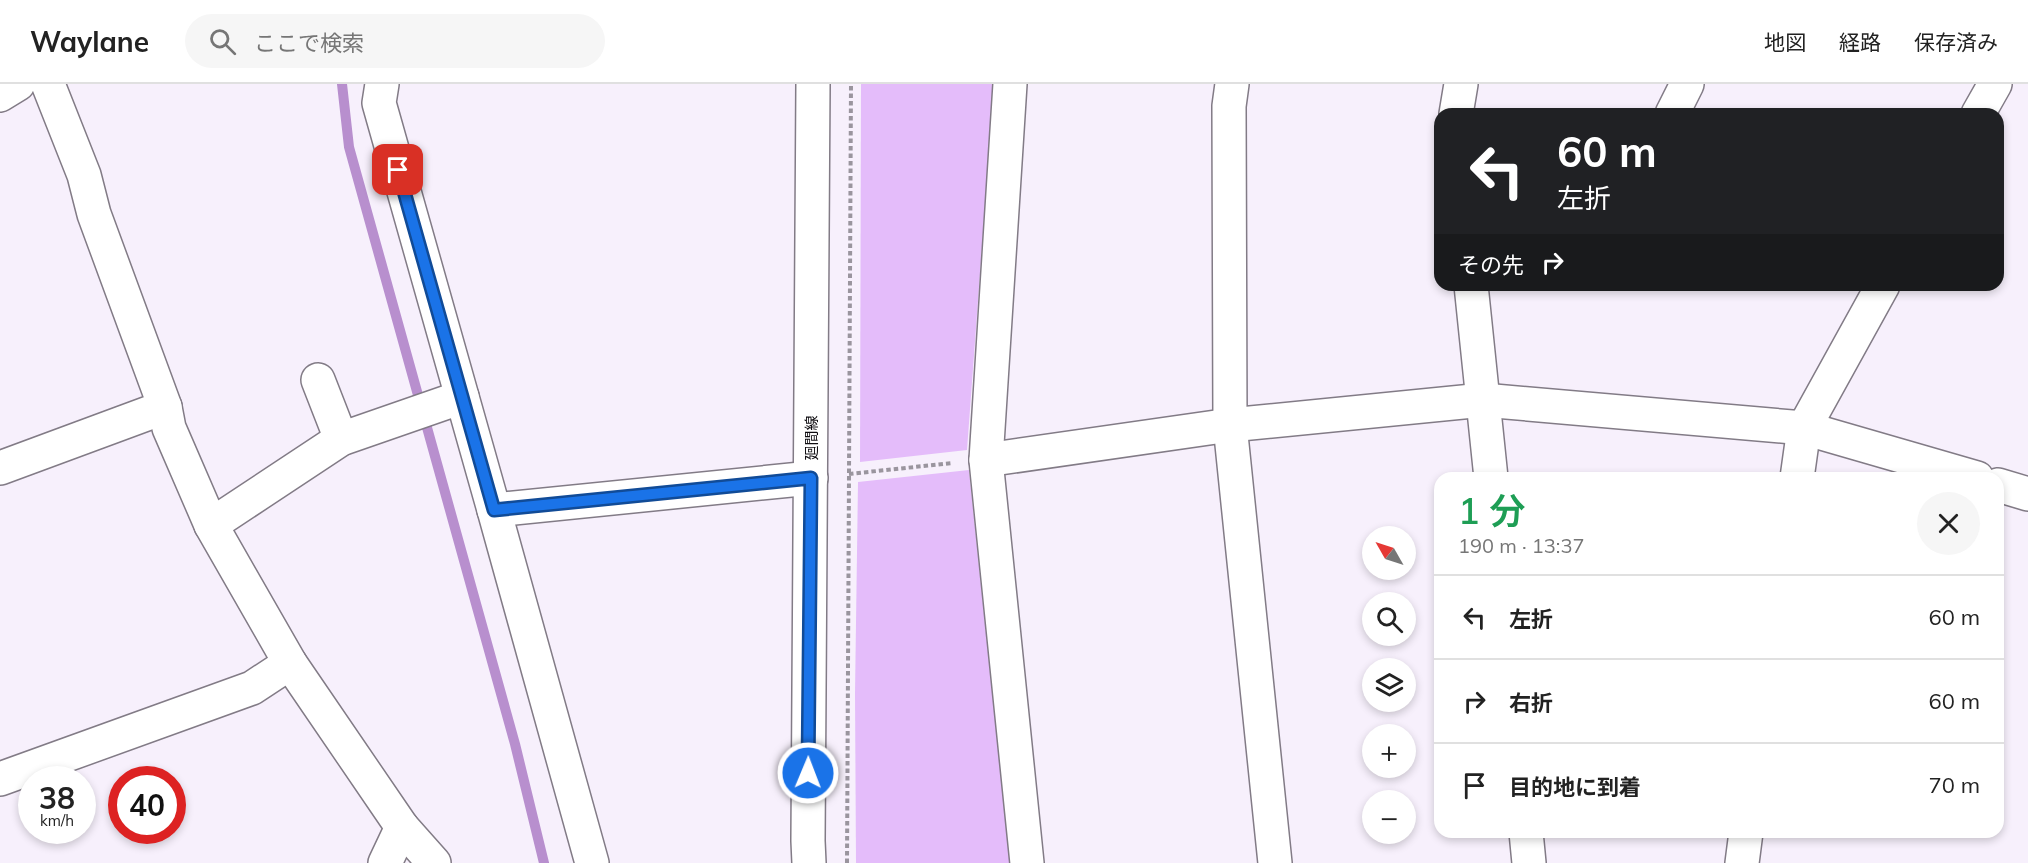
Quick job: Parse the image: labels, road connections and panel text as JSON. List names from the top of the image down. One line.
{"streets":{"street":["廻間線"]},"north":"top left","page":{"header":"Waylane","search":"ここで検索","nav":["地図","経路","保存済み"],"turn":["60 m","左折"],"then":"その先","heading":["1 分","190 m · 13:37"],"map_buttons":["+","−"],"list":[{"name":"左折","value":"60 m"},{"name":"右折","value":"60 m"},{"name":"目的地に到着","value":"70 m"}],"speed":"38 km/h","limit":"40"}}
